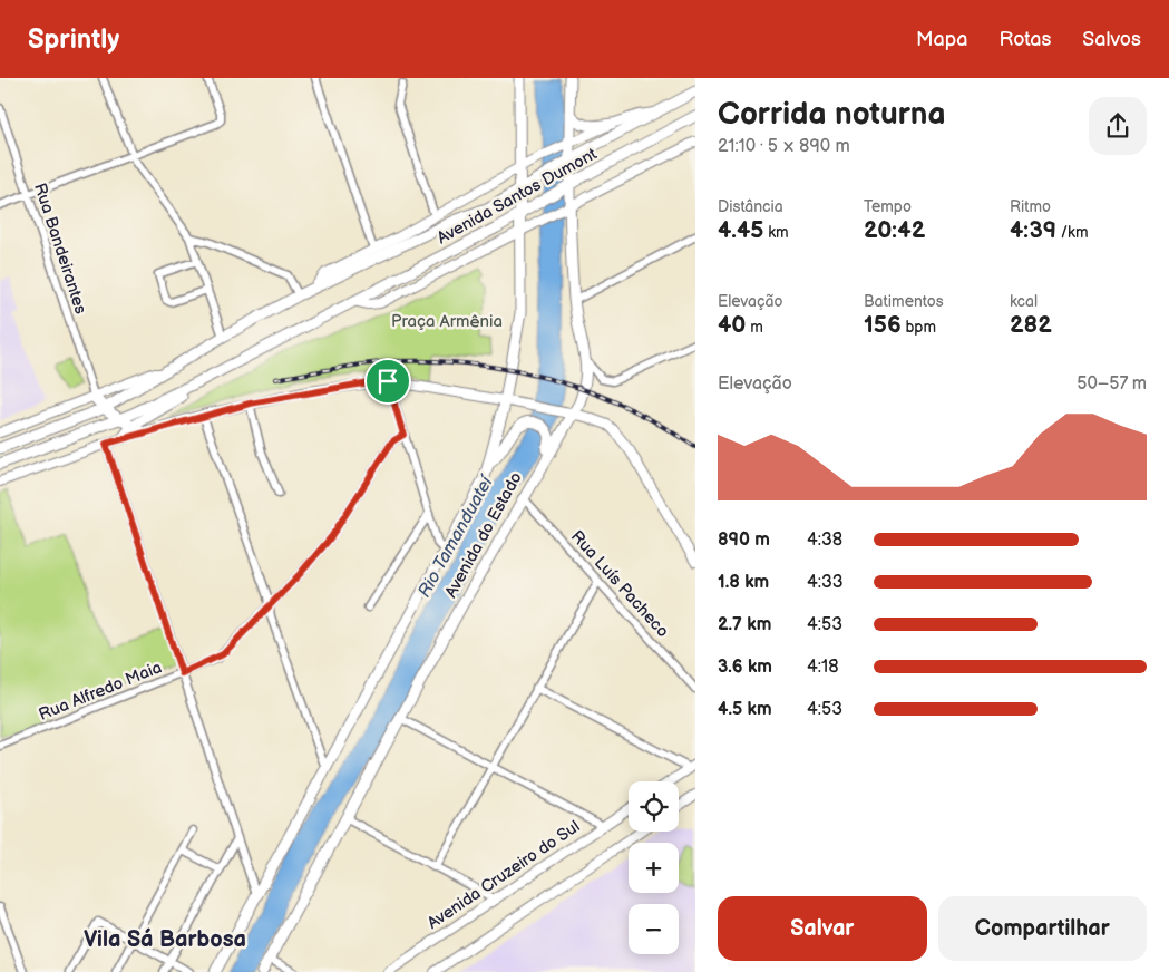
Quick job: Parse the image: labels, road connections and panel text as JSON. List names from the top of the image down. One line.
{"streets":{"highway":["Avenida Santos Dumont","Avenida do Estado"],"main road":["Avenida Cruzeiro do Sul"],"street":["Rua Bandeirantes","Rua Luís Pacheco","Rua Alfredo Maia"]},"crossings":[["Avenida Santos Dumont","Rua Bandeirantes"],["Avenida Santos Dumont","Avenida do Estado"],["Avenida do Estado","Rua Luís Pacheco"]],"districts":["Vila Sá Barbosa"],"water":["Rio Tamanduateí"],"parks":["Praça Armênia"],"page":{"header":"Sprintly","nav":["Mapa","Rotas","Salvos"],"heading":["Corrida noturna","21:10 · 5 × 890 m"],"stats":[["Distância","4.45 km"],["Tempo","20:42"],["Ritmo","4:39 /km"],["Elevação","40 m"],["Batimentos","156 bpm"],["kcal","282"]],"chart":["Elevação","50–57 m"],"list":[{"name":"890 m","note":"4:38"},{"name":"1.8 km","note":"4:33"},{"name":"2.7 km","note":"4:53"},{"name":"3.6 km","note":"4:18"},{"name":"4.5 km","note":"4:53"}],"map_buttons":["+","−"],"buttons":["Salvar","Compartilhar"]}}
